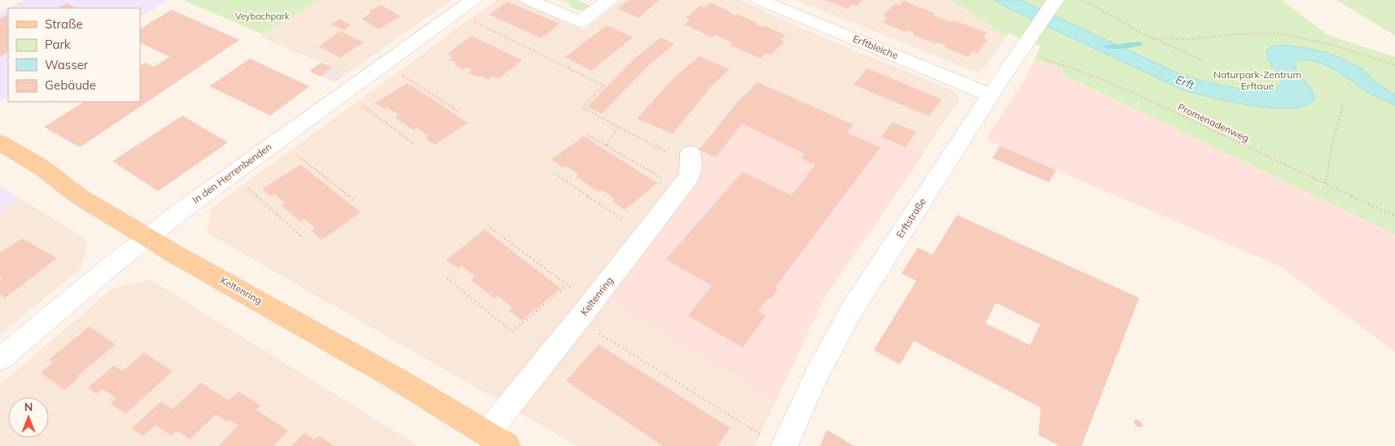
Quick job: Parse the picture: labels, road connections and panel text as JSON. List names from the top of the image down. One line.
{"streets":{"main road":["Keltenring"],"street":["Erftbleiche","In den Herrenbenden","Erftstraße"],"path":["Promenadenweg"]},"crossings":[["Erftbleiche","Erftstraße"],["Promenadenweg","Erftstraße"],["In den Herrenbenden","Keltenring"]],"water":["Erft"],"parks":["Veybachpark","Naturpark-Zentrum Erftaue"],"legend":["Straße","Park","Wasser","Gebäude"],"north":"top"}
